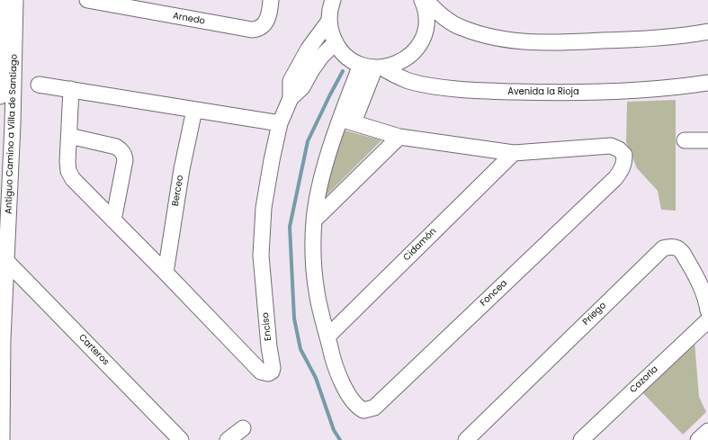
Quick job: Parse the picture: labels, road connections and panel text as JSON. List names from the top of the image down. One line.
{"streets":{"street":["Arnedo","Avenida la Rioja","Antiguo Camino a Villa de Santiago","Berceo","Cidamón","Foncea","Priego","Enciso","Carteros","Cazorla"]},"crossings":[["Antiguo Camino a Villa de Santiago","Carteros"],["Berceo","Enciso"],["Cidamón","Foncea"]]}
